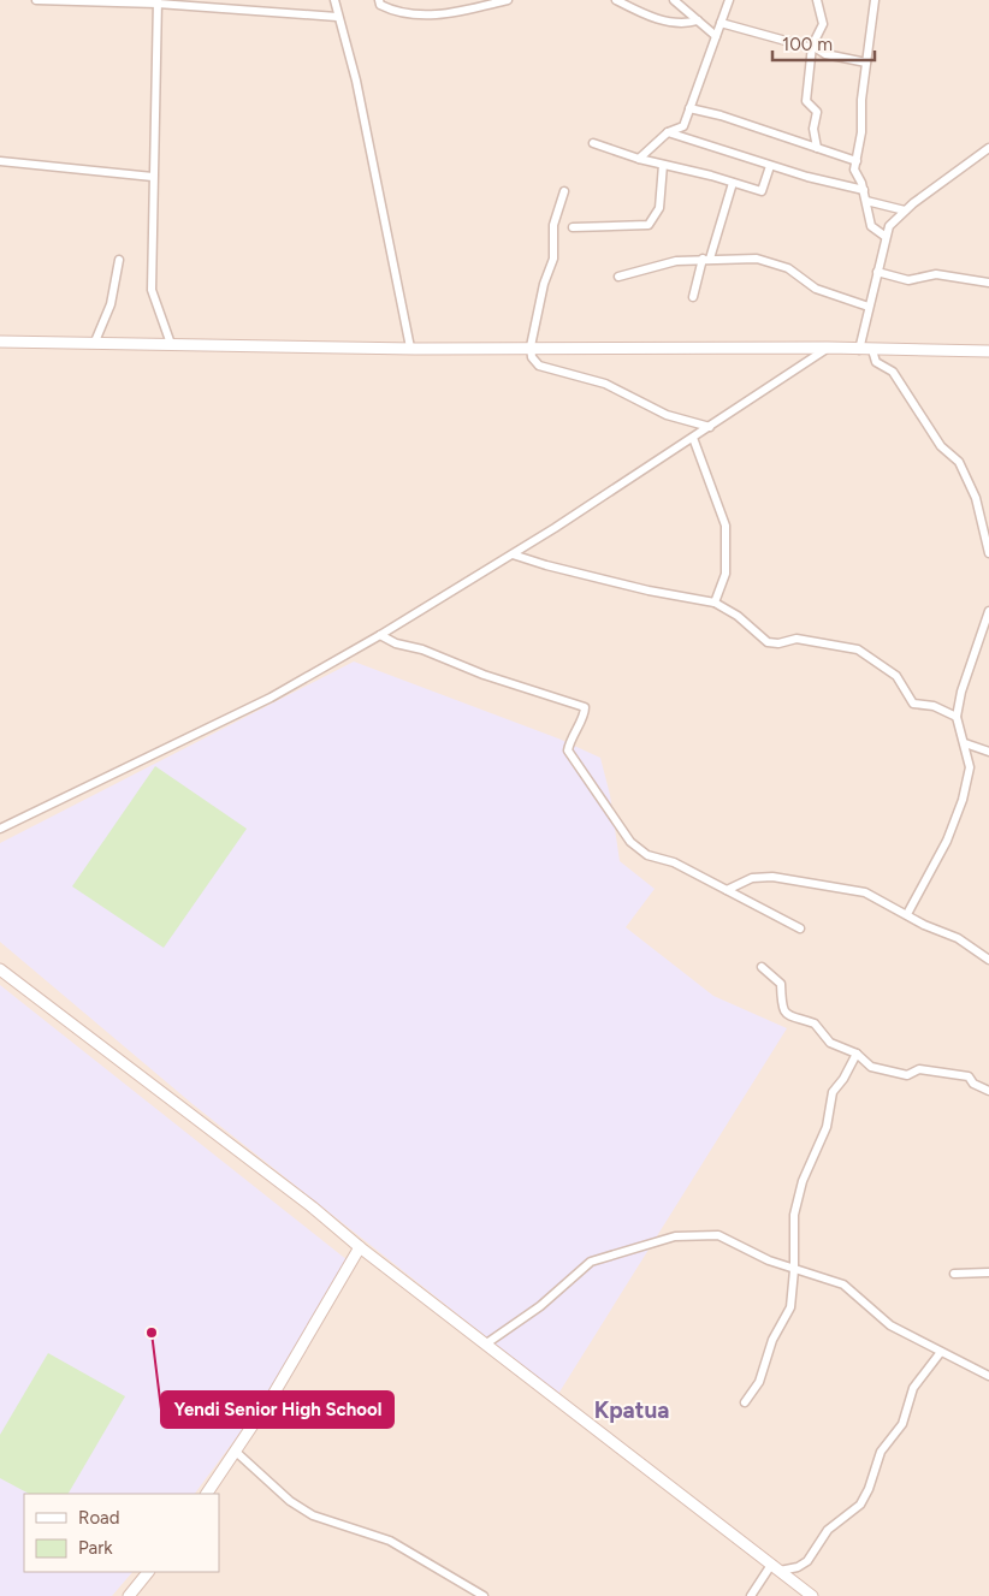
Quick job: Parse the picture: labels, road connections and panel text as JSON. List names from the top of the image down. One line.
{"districts":["Kpatua"],"places":["Yendi Senior High School"],"legend":["Road","Park"],"scale_bar":"100 m"}
